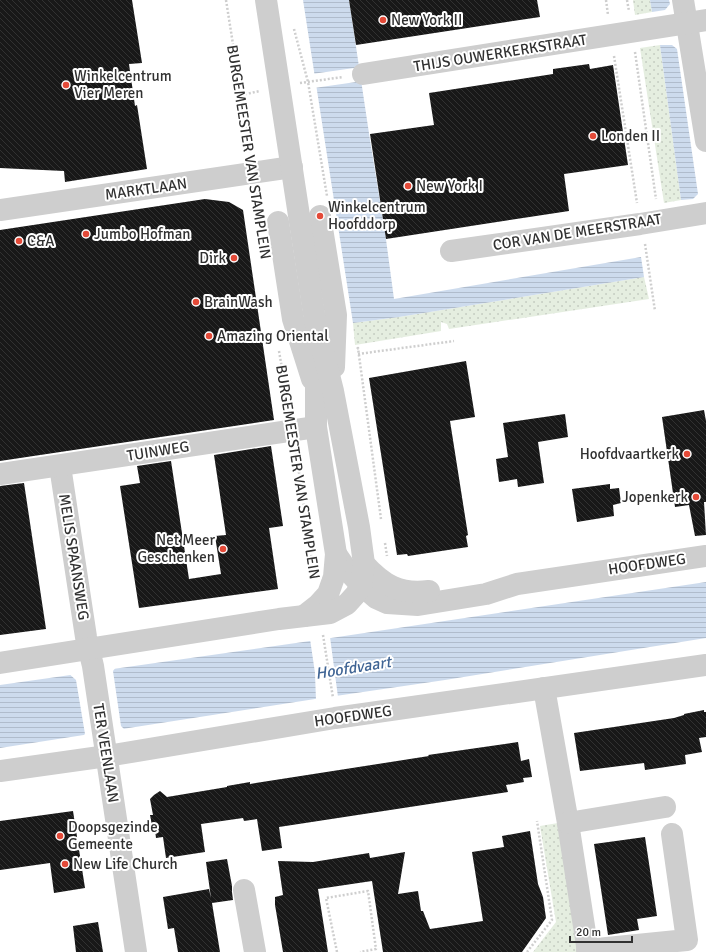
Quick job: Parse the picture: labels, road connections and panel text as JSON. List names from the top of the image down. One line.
{"streets":{"street":["THIJS OUWERKERKSTRAAT","BURGEMEESTER VAN STAMPLEIN","MARKTLAAN","COR VAN DE MEERSTRAAT","TUINWEG","MELIS SPAANSWEG","HOOFDWEG","TER VEENLAAN"]},"crossings":[["BURGEMEESTER VAN STAMPLEIN","MARKTLAAN"],["BURGEMEESTER VAN STAMPLEIN","TUINWEG"],["BURGEMEESTER VAN STAMPLEIN","HOOFDWEG"],["TUINWEG","MELIS SPAANSWEG"],["MELIS SPAANSWEG","TER VEENLAAN"],["HOOFDWEG","TER VEENLAAN"]],"water":["Hoofdvaart"],"places":["New York II","Winkelcentrum Vier Meren","Londen II","New York I","Winkelcentrum Hoofddorp","Jumbo Hofman","C&A","Dirk","BrainWash","Amazing Oriental","Hoofdvaartkerk","Jopenkerk","Net Meer Geschenken","Doopsgezinde Gemeente","New Life Church"],"scale_bar":"20 m"}
